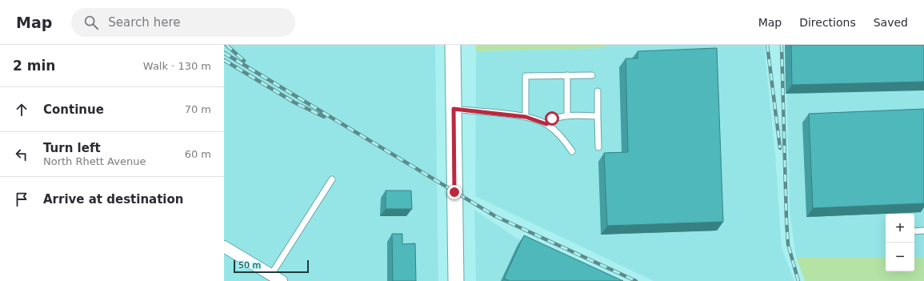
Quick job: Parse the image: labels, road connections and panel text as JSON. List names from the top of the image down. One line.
{"scale_bar":"50 m","page":{"header":"Map","search":"Search here","nav":["Map","Directions","Saved"],"heading":["2 min","Walk · 130 m"],"list":[["Continue","70 m"],["Turn left","North Rhett Avenue","60 m"],"Arrive at destination"],"map_buttons":["+","−"],"scale":"50 m"}}
